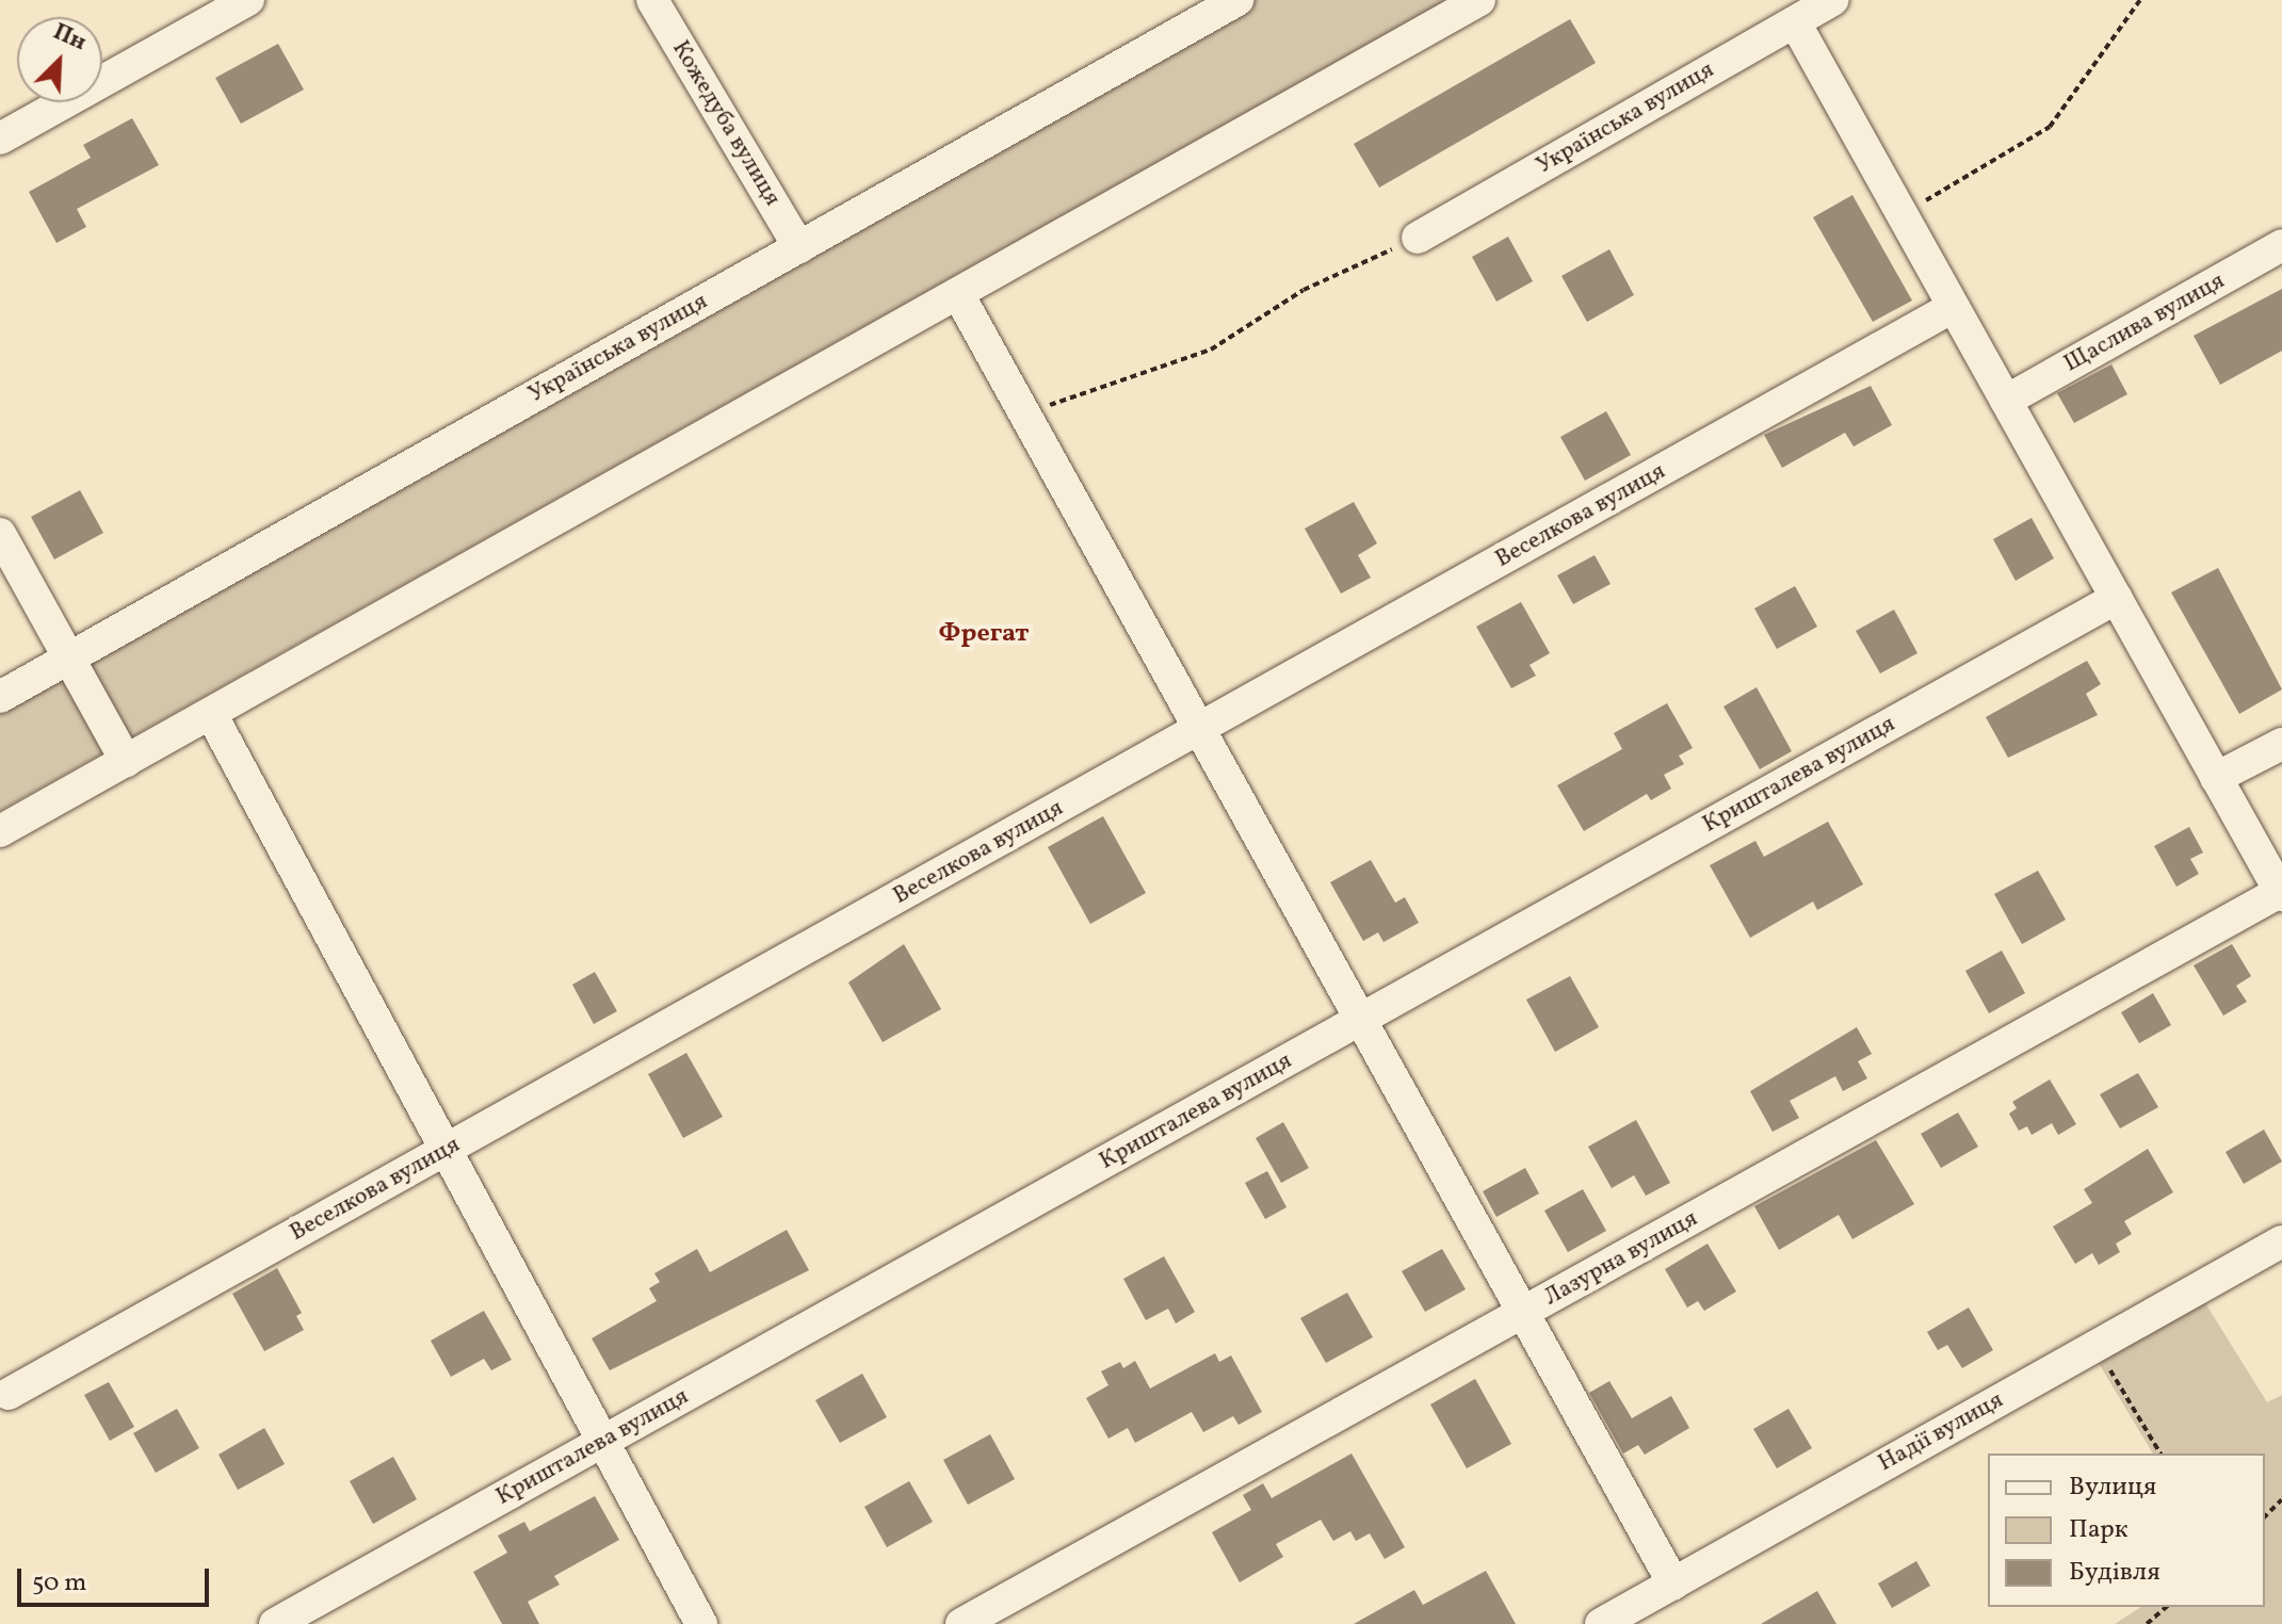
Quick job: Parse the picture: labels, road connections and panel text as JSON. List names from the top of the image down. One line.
{"streets":{"street":["Українська вулиця","Кожедуба вулиця","Щаслива вулиця","Веселкова вулиця","Кришталева вулиця","Лазурна вулиця","Надії вулиця"]},"crossings":[["Українська вулиця","Кожедуба вулиця"]],"districts":["Фрегат"],"legend":["Вулиця","Парк","Будівля"],"scale_bar":"50 m","north":"top right"}
